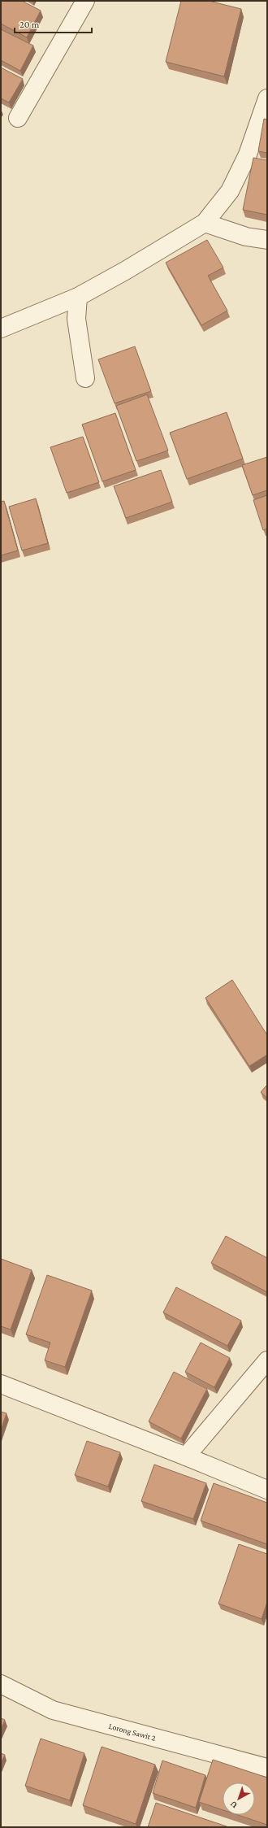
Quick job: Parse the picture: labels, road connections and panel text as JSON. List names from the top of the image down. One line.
{"streets":{"street":["Lorong Sawit 2"]},"scale_bar":"20 m","north":"bottom left"}
